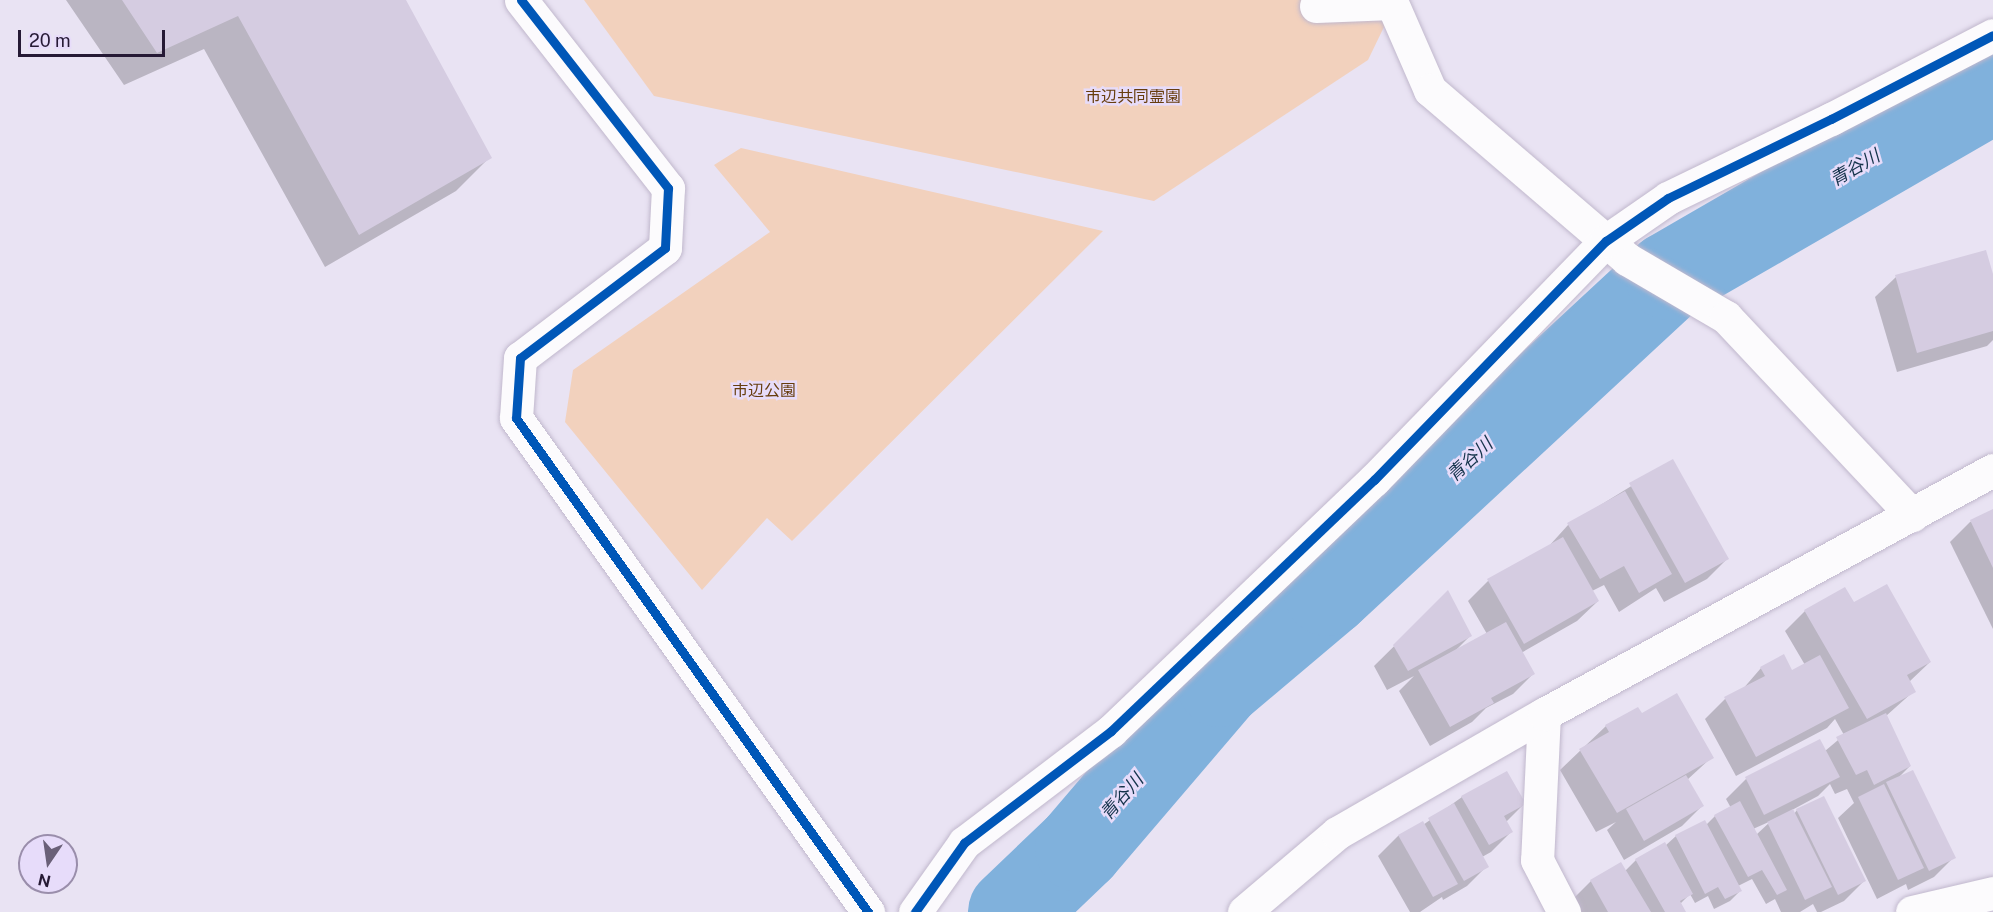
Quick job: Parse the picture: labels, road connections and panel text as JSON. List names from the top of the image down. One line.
{"water":["青谷川"],"parks":["市辺共同霊園","市辺公園"],"scale_bar":"20 m","north":"bottom"}
